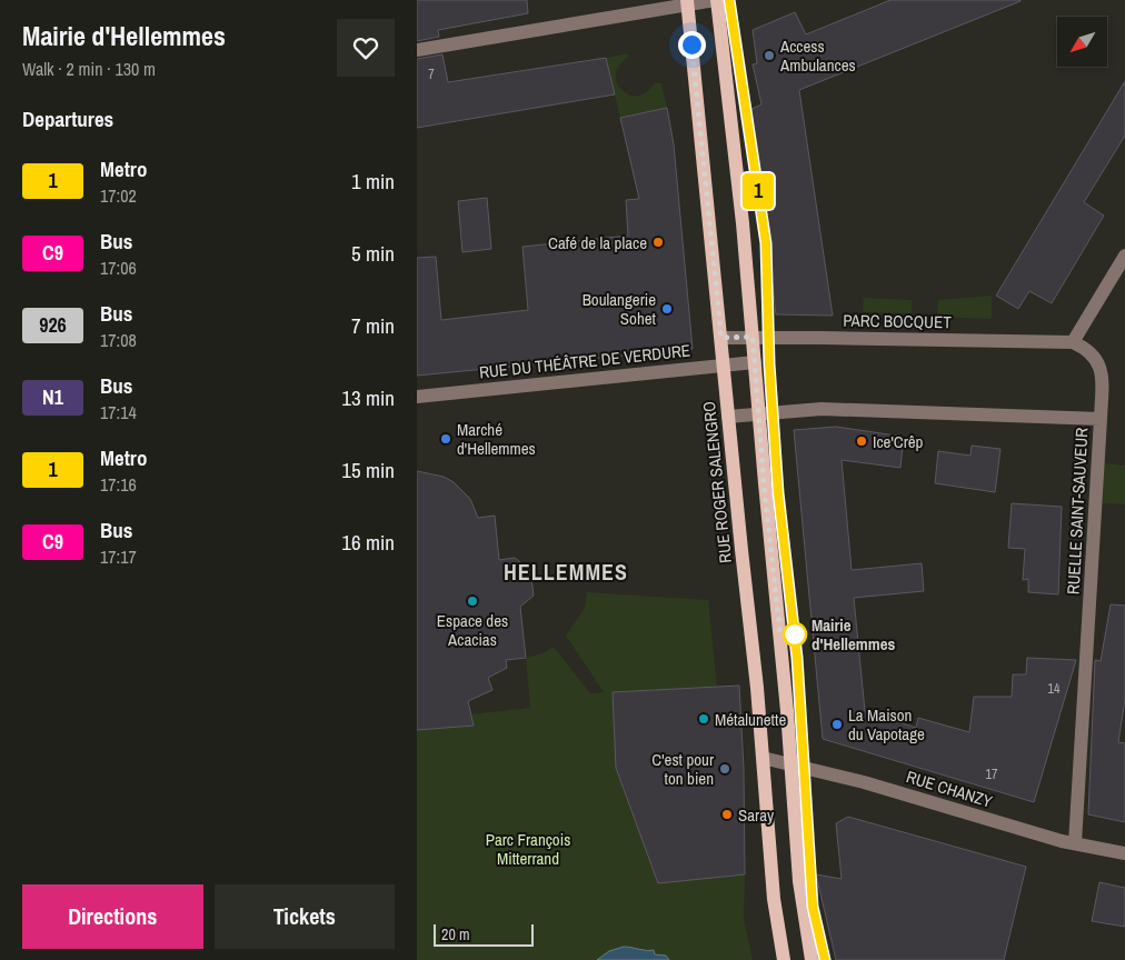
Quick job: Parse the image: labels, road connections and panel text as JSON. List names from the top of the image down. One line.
{"streets":{"main road":["RUE ROGER SALENGRO"],"street":["PARC BOCQUET","RUE DU THÉÂTRE DE VERDURE","RUELLE SAINT-SAUVEUR","RUE CHANZY"]},"crossings":[["PARC BOCQUET","RUE ROGER SALENGRO"],["RUE DU THÉÂTRE DE VERDURE","RUE ROGER SALENGRO"],["RUE ROGER SALENGRO","RUELLE SAINT-SAUVEUR"],["RUE ROGER SALENGRO","RUE CHANZY"],["RUELLE SAINT-SAUVEUR","RUE CHANZY"]],"districts":["HELLEMMES"],"parks":["Parc François Mitterrand"],"places":["Access Ambulances","Café de la place","Boulangerie Sohet","Marché d'Hellemmes","Ice'Crêp","Espace des Acacias","Mairie d'Hellemmes","Métalunette","La Maison du Vapotage","C'est pour ton bien","Saray"],"lines":["metro line 1"],"house_numbers":["7","14","17"],"scale_bar":"20 m","north":"bottom left","page":{"heading":[["Mairie d'Hellemmes","Walk · 2 min · 130 m"],"Departures"],"on_map":"1","list":[{"mark":"1","name":"Metro","note":"17:02","value":"1 min"},{"mark":"C9","name":"Bus","note":"17:06","value":"5 min"},{"mark":"926","name":"Bus","note":"17:08","value":"7 min"},{"mark":"N1","name":"Bus","note":"17:14","value":"13 min"},{"mark":"1","name":"Metro","note":"17:16","value":"15 min"},{"mark":"C9","name":"Bus","note":"17:17","value":"16 min"}],"buttons":["Directions","Tickets"],"scale":"20 m"}}
